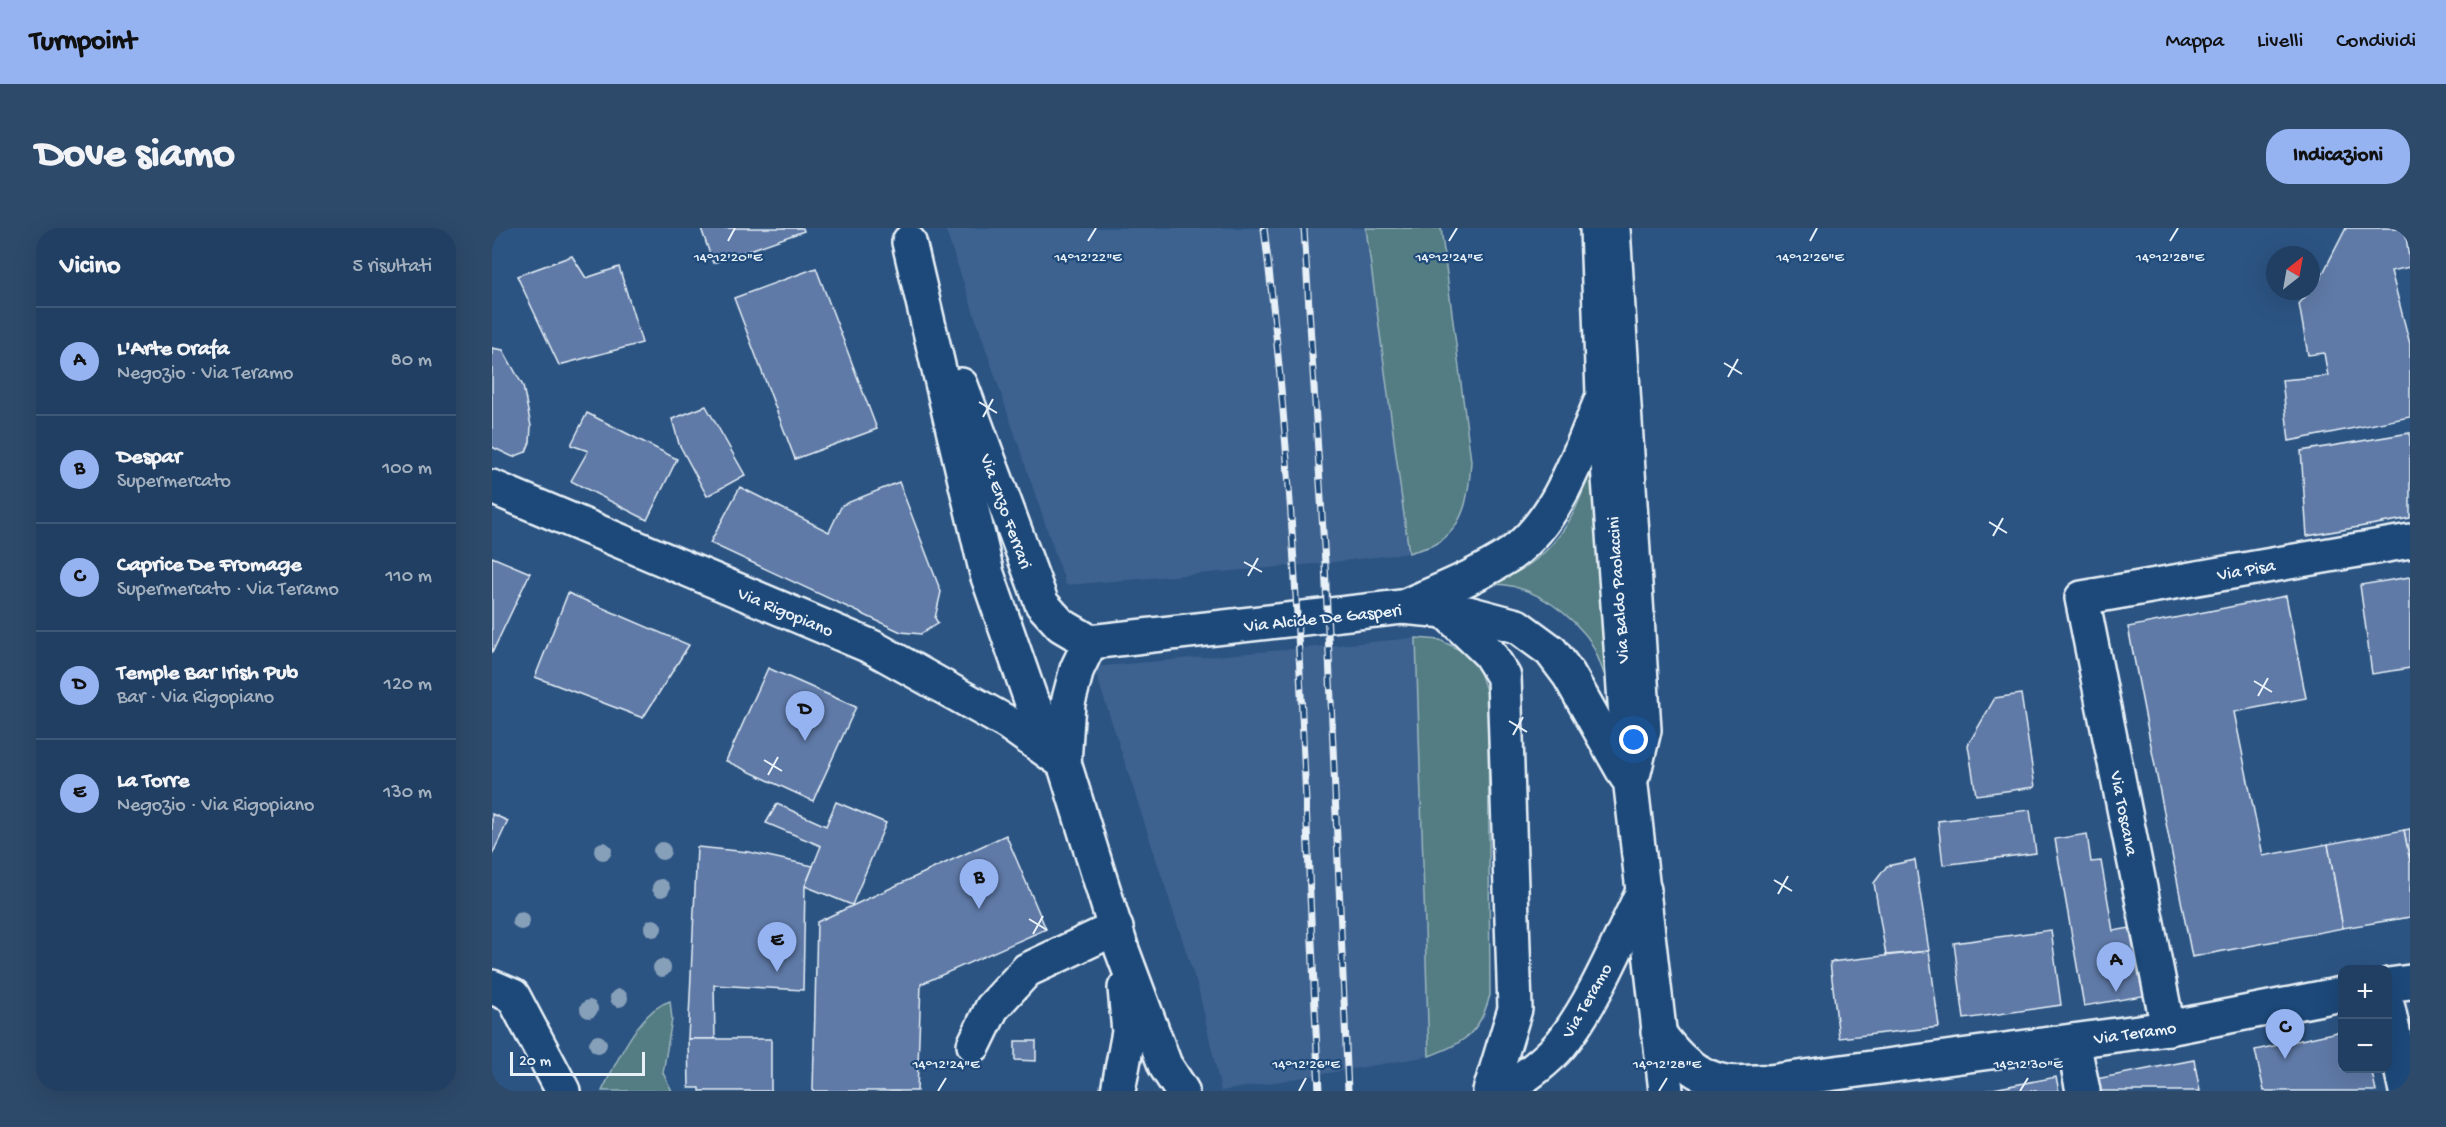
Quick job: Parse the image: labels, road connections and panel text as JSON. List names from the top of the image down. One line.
{"streets":{"main road":["Via Enzo Ferrari","Via Pisa","Via Baldo Paolaccini","Via Rigopiano","Via Alcide De Gasperi","Via Toscana","Via Teramo"]},"crossings":[["Via Enzo Ferrari","Via Rigopiano"],["Via Enzo Ferrari","Via Alcide De Gasperi"],["Via Pisa","Via Toscana"],["Via Baldo Paolaccini","Via Alcide De Gasperi"],["Via Alcide De Gasperi","Via Teramo"],["Via Toscana","Via Teramo"]],"scale_bar":"20 m","north":"top right","page":{"header":"Turnpoint","nav":["Mappa","Livelli","Condividi"],"buttons":"Indicazioni","title":"Dove siamo","heading":["Vicino","5 risultati"],"list":[{"mark":"A","name":"L'Arte Orafa","note":"Negozio · Via Teramo","value":"80 m"},{"mark":"B","name":"Despar","note":"Supermercato","value":"100 m"},{"mark":"C","name":"Caprice De Fromage","note":"Supermercato · Via Teramo","value":"110 m"},{"mark":"D","name":"Temple Bar Irish Pub","note":"Bar · Via Rigopiano","value":"120 m"},{"mark":"E","name":"La Torre","note":"Negozio · Via Rigopiano","value":"130 m"}],"pins":["D","B","E","A","C"],"map_buttons":["+","−"],"scale":"20 m"},"coordinates":["14°12'20\"E","14°12'22\"E","14°12'24\"E","14°12'26\"E","14°12'28\"E","14°12'30\"E"]}
